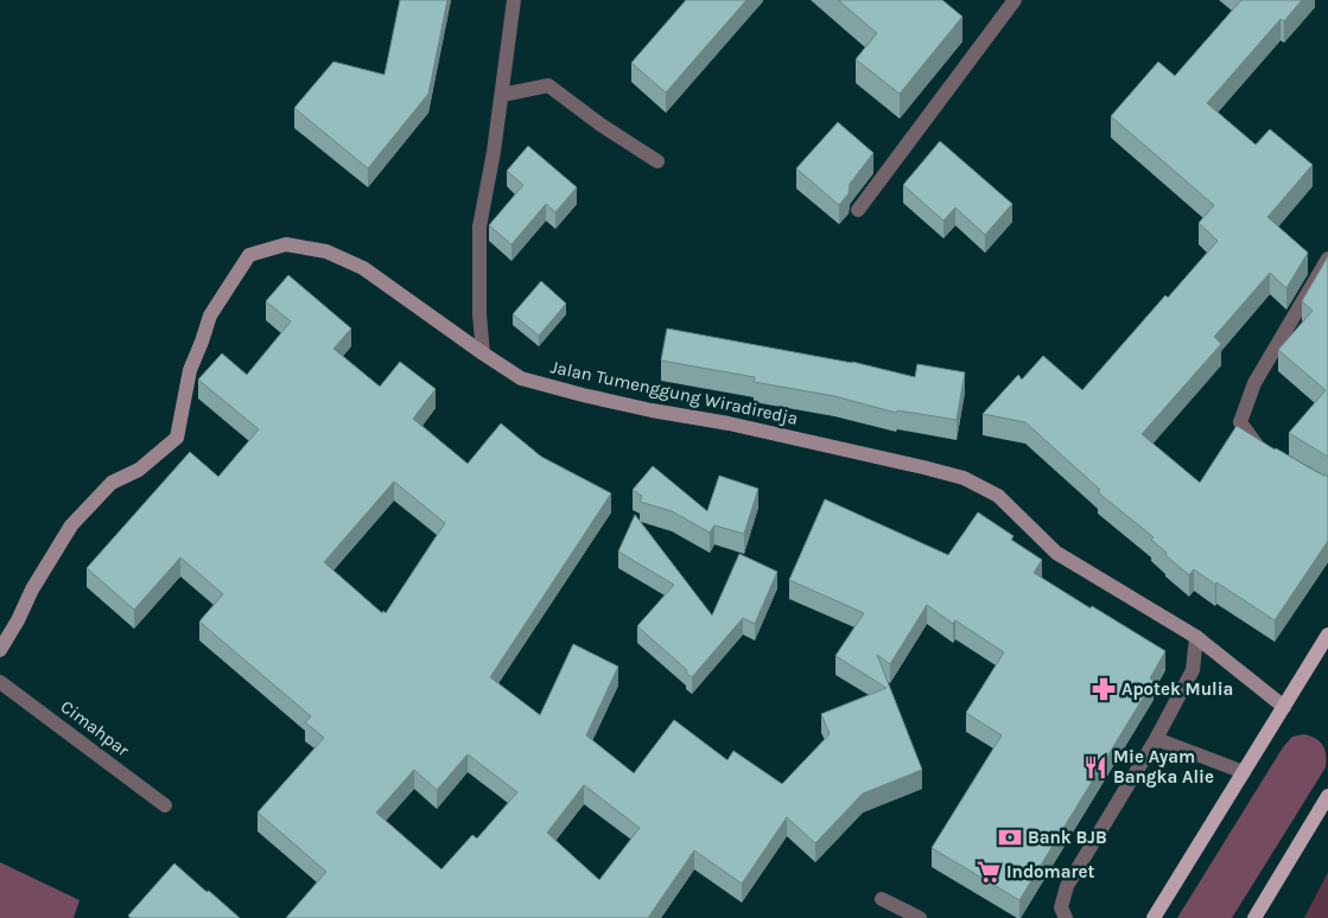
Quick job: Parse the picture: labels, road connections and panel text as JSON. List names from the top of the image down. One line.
{"streets":{"street":["Jalan Tumenggung Wiradiredja","Cimahpar"]},"places":{"pharmacy":["Apotek Mulia"],"restaurant":["Mie Ayam Bangka Alie"],"bank":["Bank BJB"],"supermarket":["Indomaret"]}}
